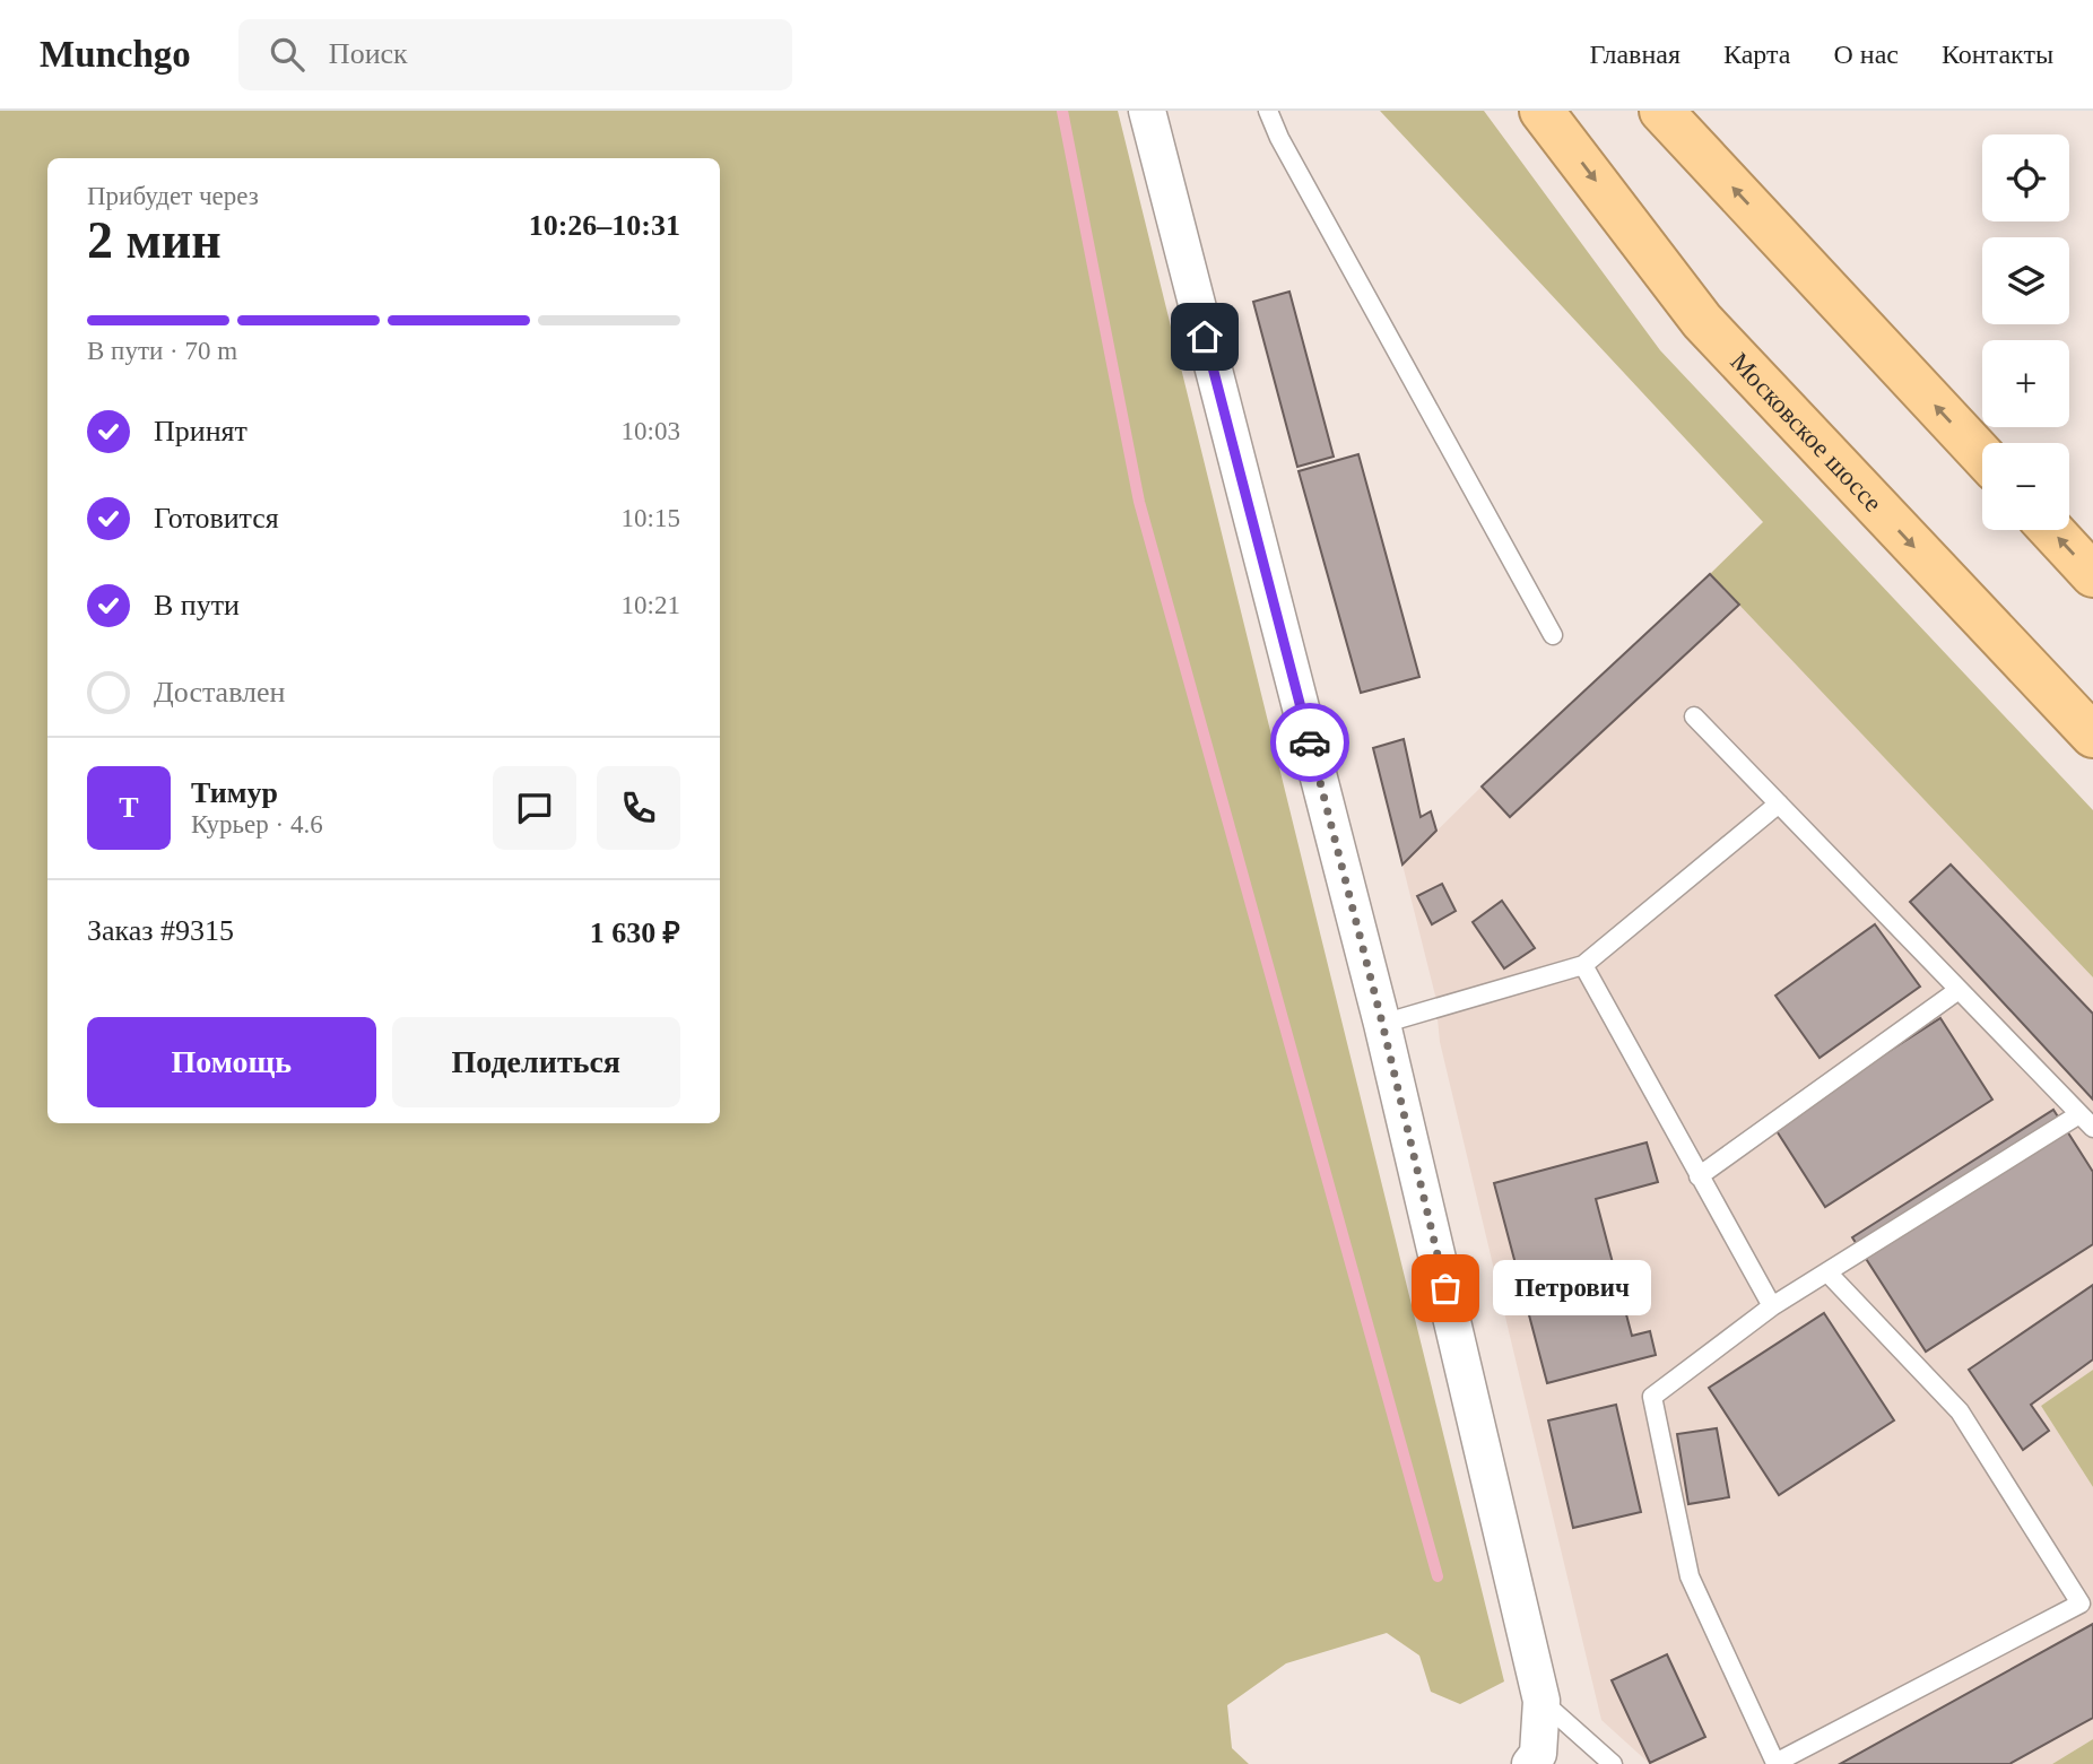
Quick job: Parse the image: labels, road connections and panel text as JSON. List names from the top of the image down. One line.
{"streets":{"highway":["Московское шоссе"]},"places":["Петрович"],"page":{"header":"Munchgo","search":"Поиск","nav":["Главная","Карта","О нас","Контакты"],"map_buttons":["+","−"],"heading":["2 мин","Прибудет через","10:26–10:31"],"panel":["Тимур","Курьер · 4.6","Заказ #9315","1 630 ₽"],"bar":"В пути · 70 m","list":[["Принят","10:03"],["Готовится","10:15"],["В пути","10:21"],"Доставлен"],"round":"Т","buttons":["Помощь","Поделиться"],"bubble":"Петрович"}}
